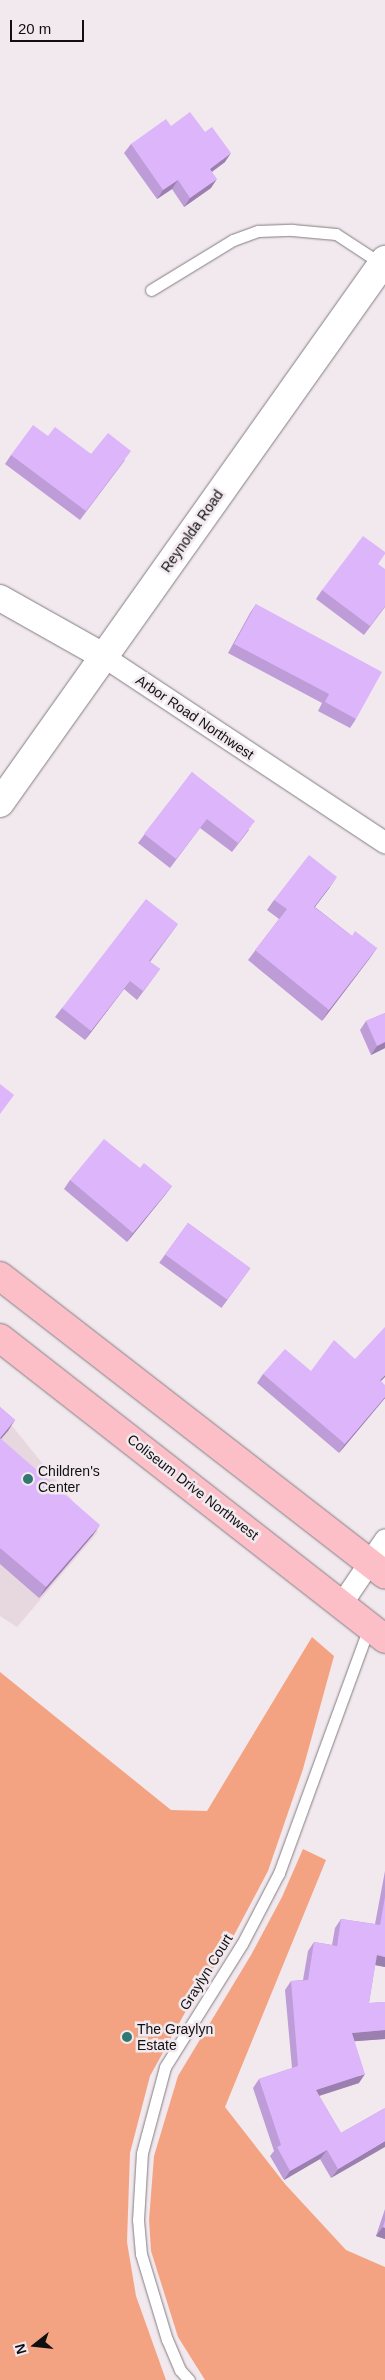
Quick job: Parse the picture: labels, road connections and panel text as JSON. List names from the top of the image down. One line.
{"streets":{"main road":["Reynolda Road","Coliseum Drive Northwest"],"street":["Arbor Road Northwest"],"lane":["Graylyn Court"]},"crossings":[["Reynolda Road","Arbor Road Northwest"],["Coliseum Drive Northwest","Graylyn Court"]],"places":["Children's Center","The Graylyn Estate"],"scale_bar":"20 m","north":"left"}
